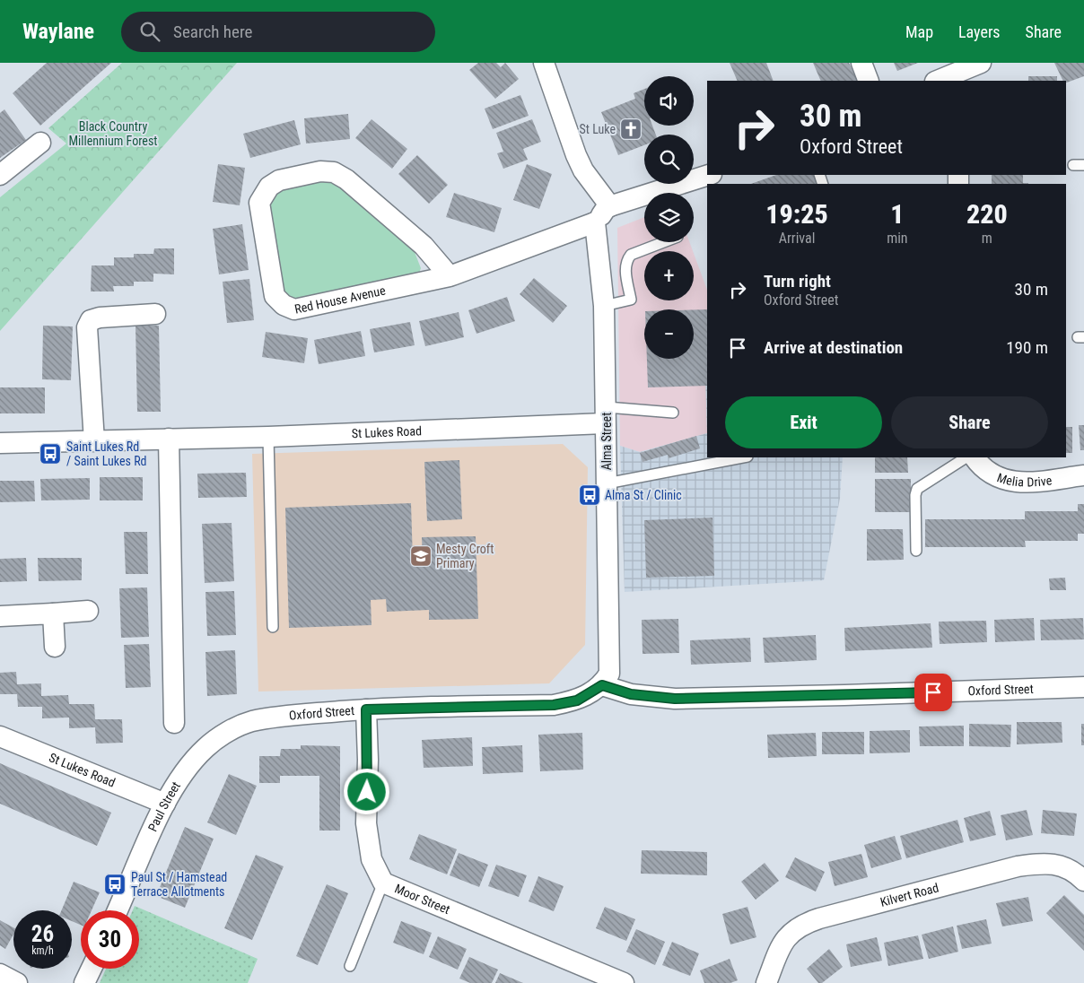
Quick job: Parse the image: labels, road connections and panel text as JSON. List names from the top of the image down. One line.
{"streets":{"street":["Red House Avenue","St Lukes Road","Alma Street","Melia Drive","Oxford Street","Paul Street","Kilvert Road","Moor Street"]},"crossings":[["Red House Avenue","Alma Street"],["St Lukes Road","Alma Street"],["St Lukes Road","Paul Street"],["Alma Street","Oxford Street"],["Oxford Street","Paul Street"],["Oxford Street","Moor Street"]],"parks":["Black Country Millennium Forest"],"places":{"church":["St Luke"],"bus stop":["Saint Lukes Rd / Saint Lukes Rd","Alma St / Clinic","Paul St / Hamstead Terrace Allotments"],"school or university":["Mesty Croft Primary"]},"page":{"header":"Waylane","search":"Search here","nav":["Map","Layers","Share"],"map_buttons":["+","−"],"turn":["30 m","Oxford Street"],"eta":["19:25","Arrival","1","min","220","m"],"list":[{"name":"Turn right","note":"Oxford Street","value":"30 m"},{"name":"Arrive at destination","value":"190 m"}],"buttons":["Exit","Share"],"speed":"26 km/h","limit":"30"}}
